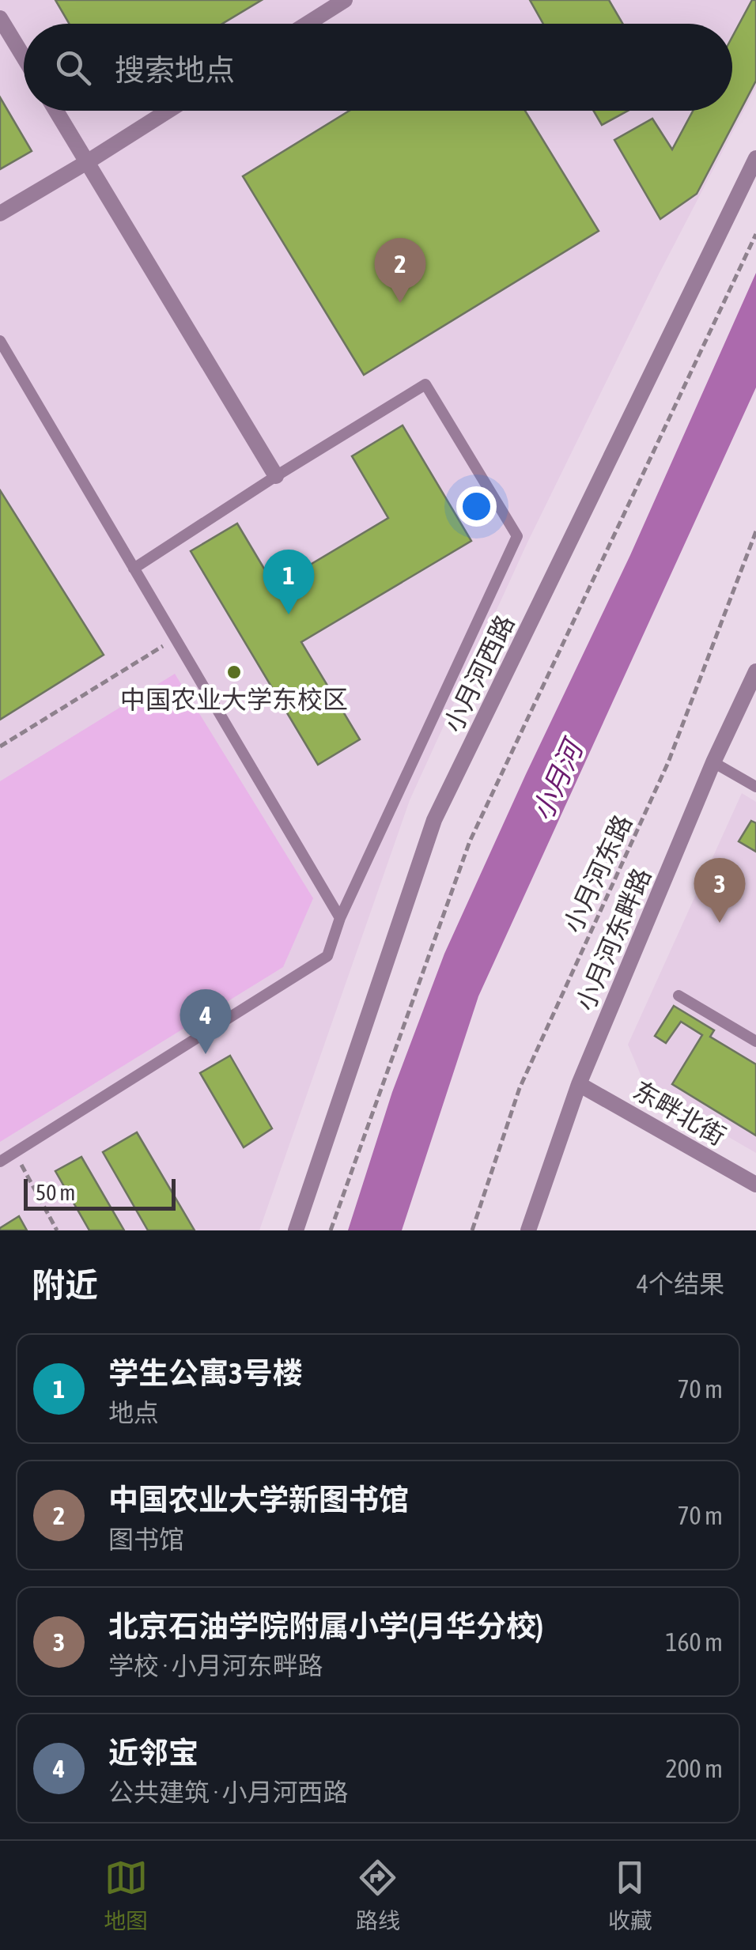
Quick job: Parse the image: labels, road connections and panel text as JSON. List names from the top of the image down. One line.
{"streets":{"street":["小月河西路","小月河东畔路","东畔北街"],"path":["小月河东路"]},"crossings":[["小月河东畔路","东畔北街"]],"water":["小月河"],"places":["中国农业大学东校区"],"scale_bar":"50 m","page":{"search":"搜索地点","pins":["2","1","3","4"],"scale":"50 m","heading":["附近","4个结果"],"list":[{"mark":"1","name":"学生公寓3号楼","note":"地点","value":"70 m"},{"mark":"2","name":"中国农业大学新图书馆","note":"图书馆","value":"70 m"},{"mark":"3","name":"北京石油学院附属小学(月华分校)","note":"学校 · 小月河东畔路","value":"160 m"},{"mark":"4","name":"近邻宝","note":"公共建筑 · 小月河西路","value":"200 m"}],"nav":["地图","路线","收藏"]}}
